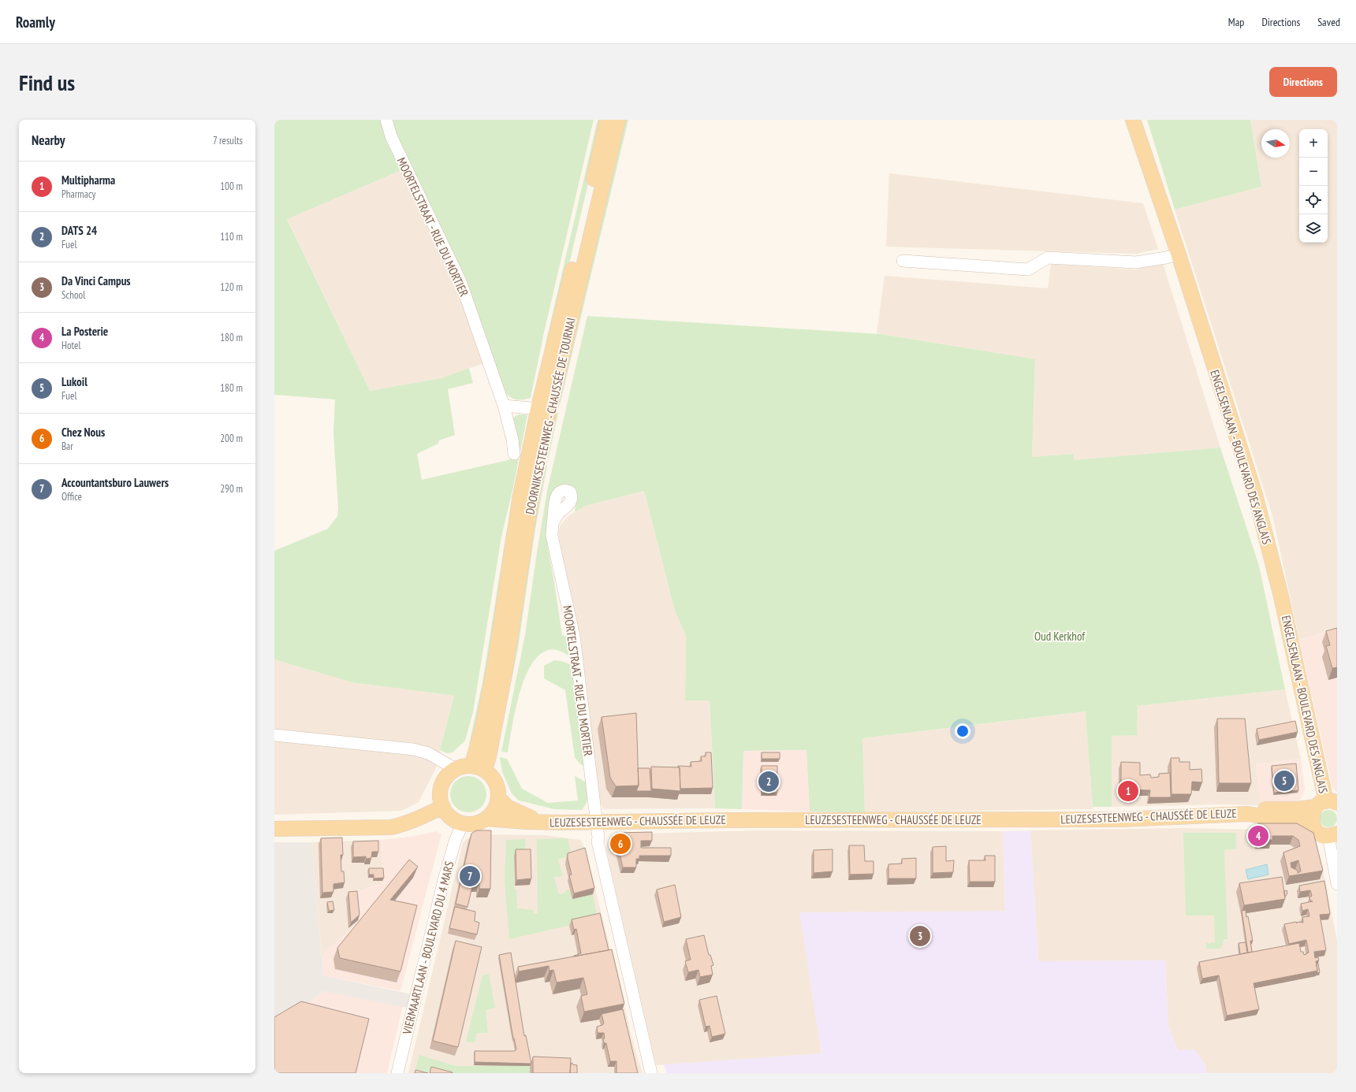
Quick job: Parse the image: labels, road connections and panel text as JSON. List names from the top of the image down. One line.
{"streets":{"main road":["DOORNIKSESTEENWEG - CHAUSSÉE DE TOURNAI","ENGELSENLAAN - BOULEVARD DES ANGLAIS","LEUZESESTEENWEG - CHAUSSÉE DE LEUZE"],"street":["MOORTELSTRAAT - RUE DU MORTIER","VIERMAARTLAAN - BOULEVARD DU 4 MARS"]},"crossings":[["MOORTELSTRAAT - RUE DU MORTIER","LEUZESESTEENWEG - CHAUSSÉE DE LEUZE"],["DOORNIKSESTEENWEG - CHAUSSÉE DE TOURNAI","LEUZESESTEENWEG - CHAUSSÉE DE LEUZE"],["DOORNIKSESTEENWEG - CHAUSSÉE DE TOURNAI","VIERMAARTLAAN - BOULEVARD DU 4 MARS"],["ENGELSENLAAN - BOULEVARD DES ANGLAIS","LEUZESESTEENWEG - CHAUSSÉE DE LEUZE"],["LEUZESESTEENWEG - CHAUSSÉE DE LEUZE","VIERMAARTLAAN - BOULEVARD DU 4 MARS"]],"parks":["Oud Kerkhof"],"north":"right","page":{"header":"Roamly","nav":["Map","Directions","Saved"],"buttons":"Directions","title":"Find us","heading":["Nearby","7 results"],"map_buttons":["+","−"],"list":[{"mark":"1","name":"Multipharma","note":"Pharmacy","value":"100 m"},{"mark":"2","name":"DATS 24","note":"Fuel","value":"110 m"},{"mark":"3","name":"Da Vinci Campus","note":"School","value":"120 m"},{"mark":"4","name":"La Posterie","note":"Hotel","value":"180 m"},{"mark":"5","name":"Lukoil","note":"Fuel","value":"180 m"},{"mark":"6","name":"Chez Nous","note":"Bar","value":"200 m"},{"mark":"7","name":"Accountantsburo Lauwers","note":"Office","value":"290 m"}],"pins":["5","2","1","4","6","7","3"]}}
